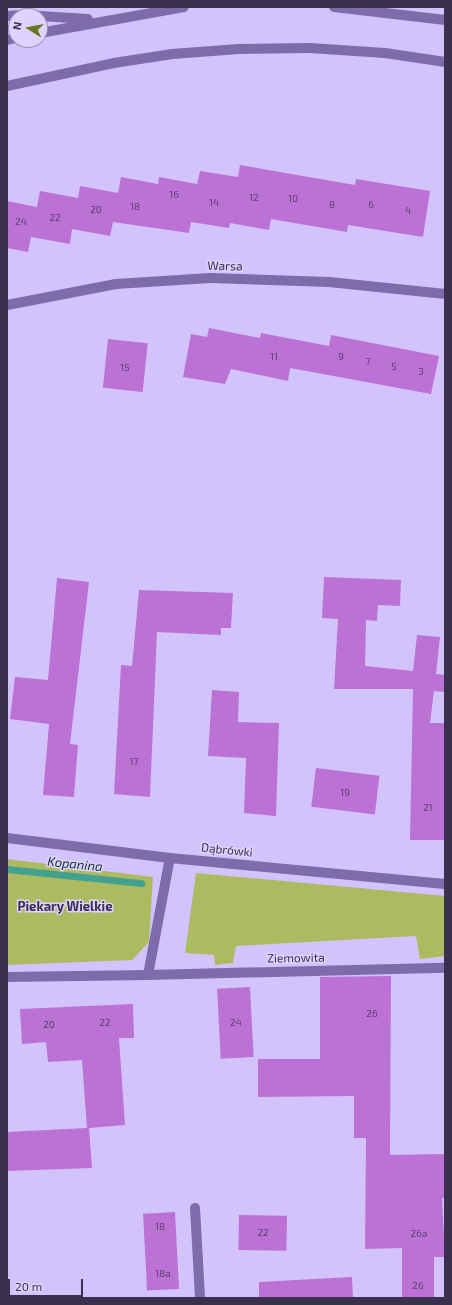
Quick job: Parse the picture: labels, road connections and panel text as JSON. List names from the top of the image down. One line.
{"streets":{"street":["Warsa","Dąbrówki","Ziemowita"]},"districts":["Piekary Wielkie"],"water":["Kopanina"],"house_numbers":["16","12","10","14","8","6","18","20","4","22","24","11","9","7","5","15","3","17","19","21","26","22","24","20","18","22","26a","18a","26"],"scale_bar":"20 m","north":"left"}
